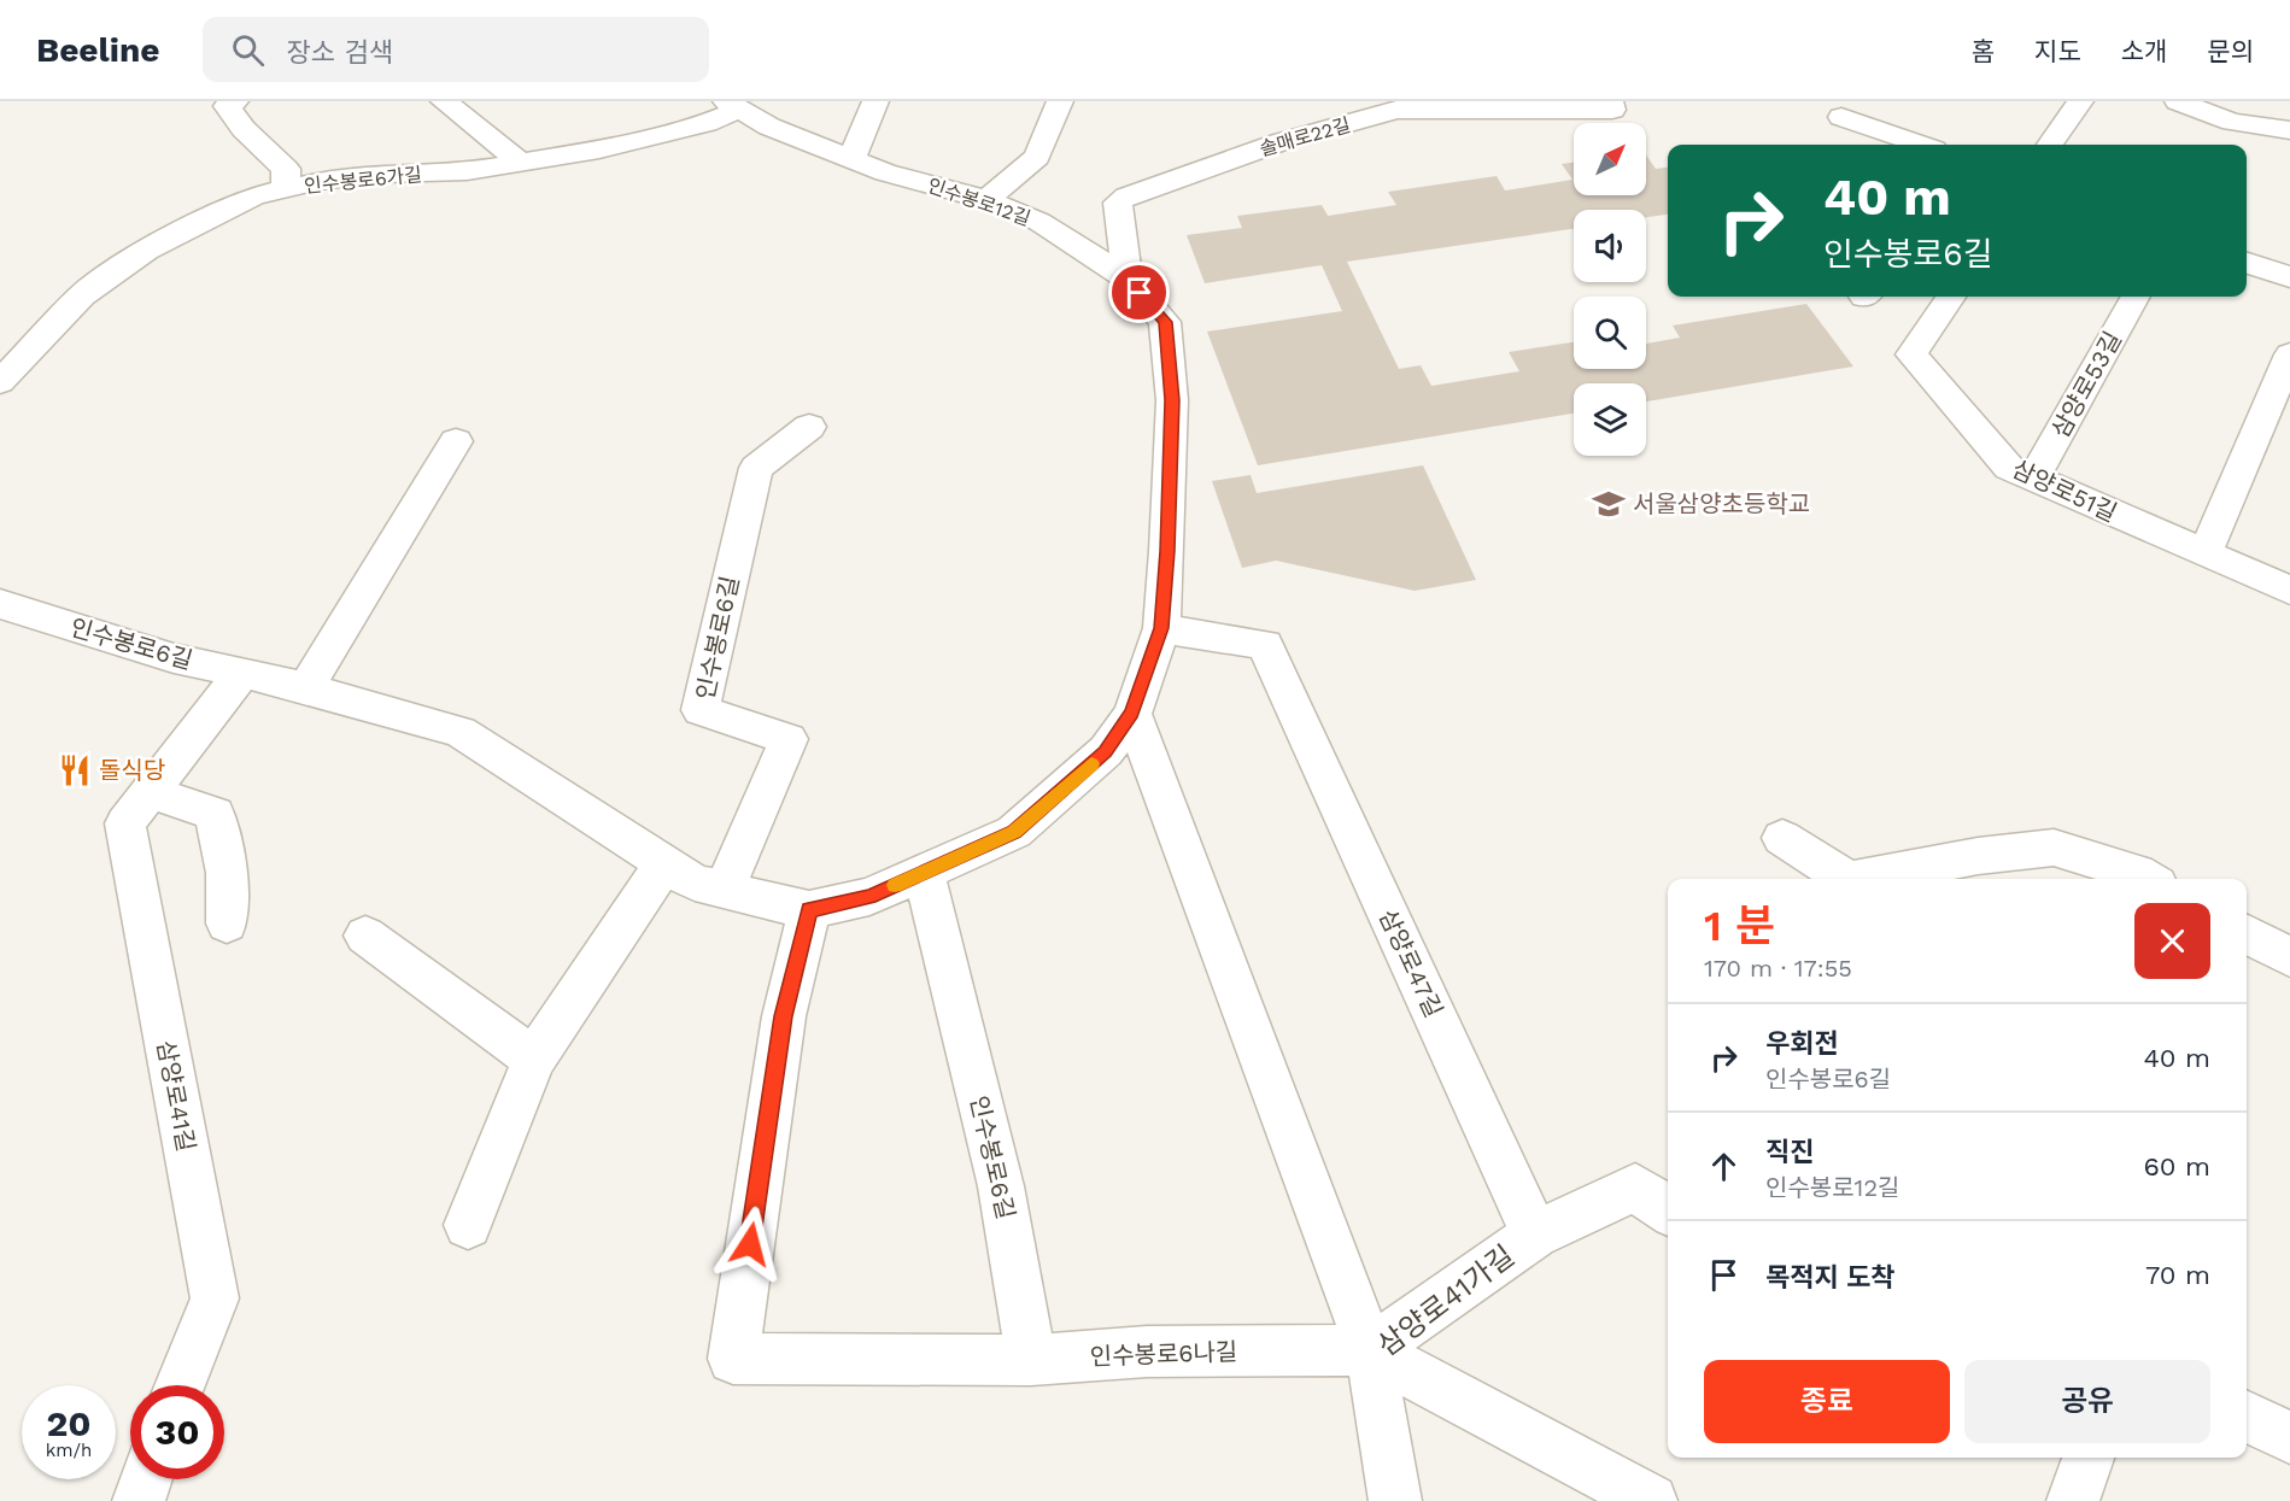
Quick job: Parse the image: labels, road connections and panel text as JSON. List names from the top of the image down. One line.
{"streets":{"street":["솔매로22길","인수봉로6가길","인수봉로12길","삼양로53길","삼양로51길","인수봉로6길","삼양로47길","삼양로41길","삼양로41가길","인수봉로6나길"]},"crossings":[["솔매로22길","인수봉로12길"],["인수봉로6가길","인수봉로12길"],["인수봉로12길","인수봉로6길"],["인수봉로12길","삼양로47길"],["삼양로53길","삼양로51길"],["인수봉로6길","삼양로47길"],["인수봉로6길","삼양로41길"],["인수봉로6길","인수봉로6나길"],["삼양로47길","삼양로41가길"],["삼양로41가길","인수봉로6나길"]],"places":{"school or university":["서울삼양초등학교"],"restaurant":["돌식당"]},"north":"top right","page":{"header":"Beeline","search":"장소 검색","nav":["홈","지도","소개","문의"],"turn":["40 m","인수봉로6길"],"heading":["1 분","170 m · 17:55"],"list":[{"name":"우회전","note":"인수봉로6길","value":"40 m"},{"name":"직진","note":"인수봉로12길","value":"60 m"},{"name":"목적지 도착","value":"70 m"}],"buttons":["종료","공유"],"speed":"20 km/h","limit":"30"}}
